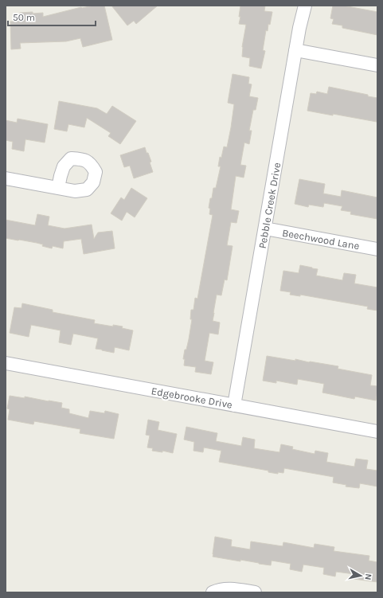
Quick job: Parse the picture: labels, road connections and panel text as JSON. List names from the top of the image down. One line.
{"streets":{"street":["Pebble Creek Drive","Beechwood Lane","Edgebrooke Drive"]},"crossings":[["Pebble Creek Drive","Beechwood Lane"],["Pebble Creek Drive","Edgebrooke Drive"]],"scale_bar":"50 m","north":"right"}
